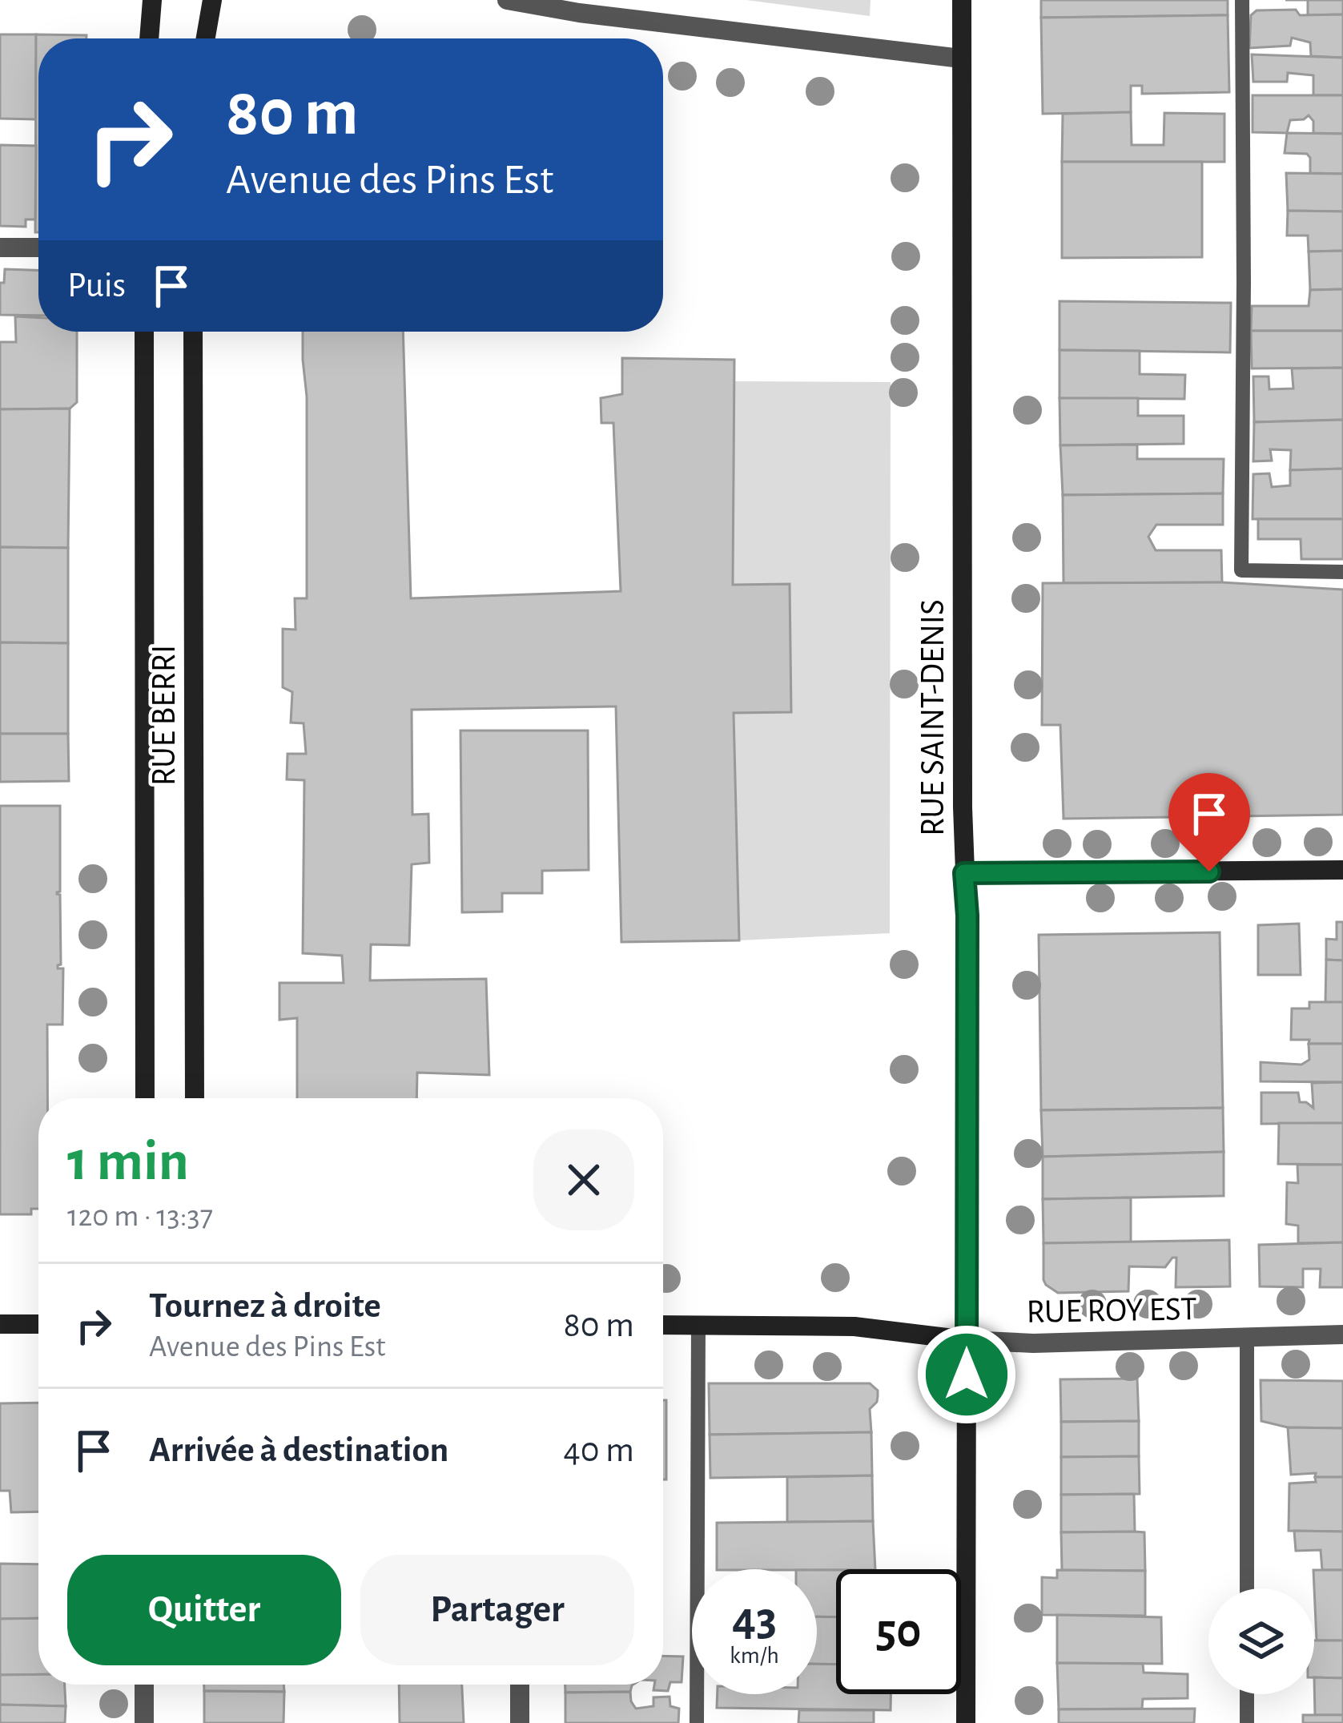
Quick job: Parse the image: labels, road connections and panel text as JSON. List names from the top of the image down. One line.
{"streets":{"main road":["RUE BERRI","RUE SAINT-DENIS","RUE ROY EST"]},"crossings":[["RUE SAINT-DENIS","RUE ROY EST"]],"page":{"turn":["80 m","Avenue des Pins Est"],"then":"Puis","heading":["1 min","120 m · 13:37"],"list":[{"name":"Tournez à droite","note":"Avenue des Pins Est","value":"80 m"},{"name":"Arrivée à destination","value":"40 m"}],"buttons":["Quitter","Partager"],"speed":"43 km/h","limit":"50"}}
